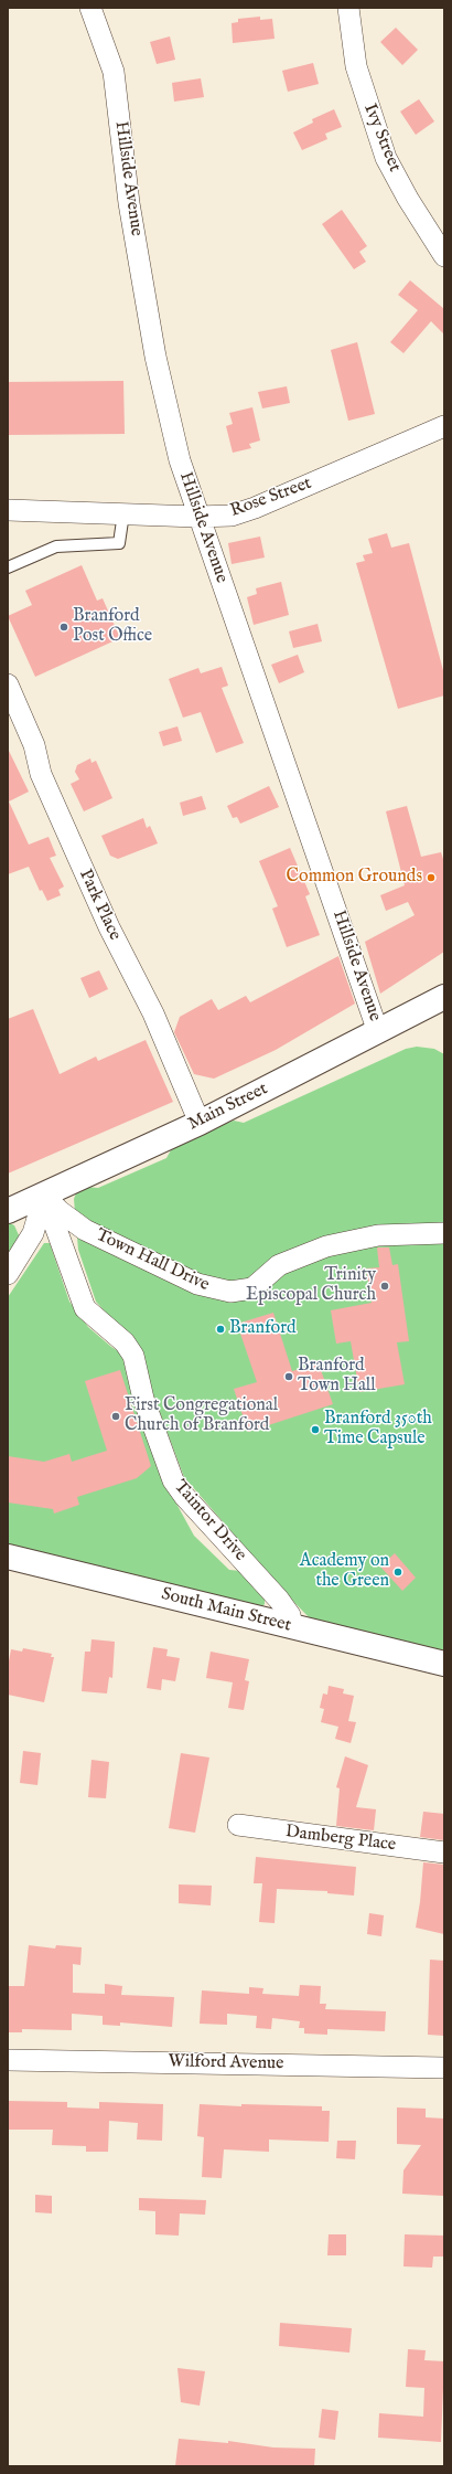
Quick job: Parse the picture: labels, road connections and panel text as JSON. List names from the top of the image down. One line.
{"streets":{"street":["Ivy Street","Hillside Avenue","Rose Street","Park Place","Main Street","Town Hall Drive","Taintor Drive","South Main Street","Damberg Place","Wilford Avenue"]},"crossings":[["Hillside Avenue","Rose Street"],["Hillside Avenue","Main Street"],["Park Place","Main Street"],["Main Street","Town Hall Drive"],["Main Street","Taintor Drive"],["Town Hall Drive","Taintor Drive"],["Taintor Drive","South Main Street"]],"places":["Branford Post Office","Common Grounds","Trinity Episcopal Church","Branford","Branford Town Hall","First Congregational Church of Branford","Branford 350th Time Capsule","Academy on the Green"]}
